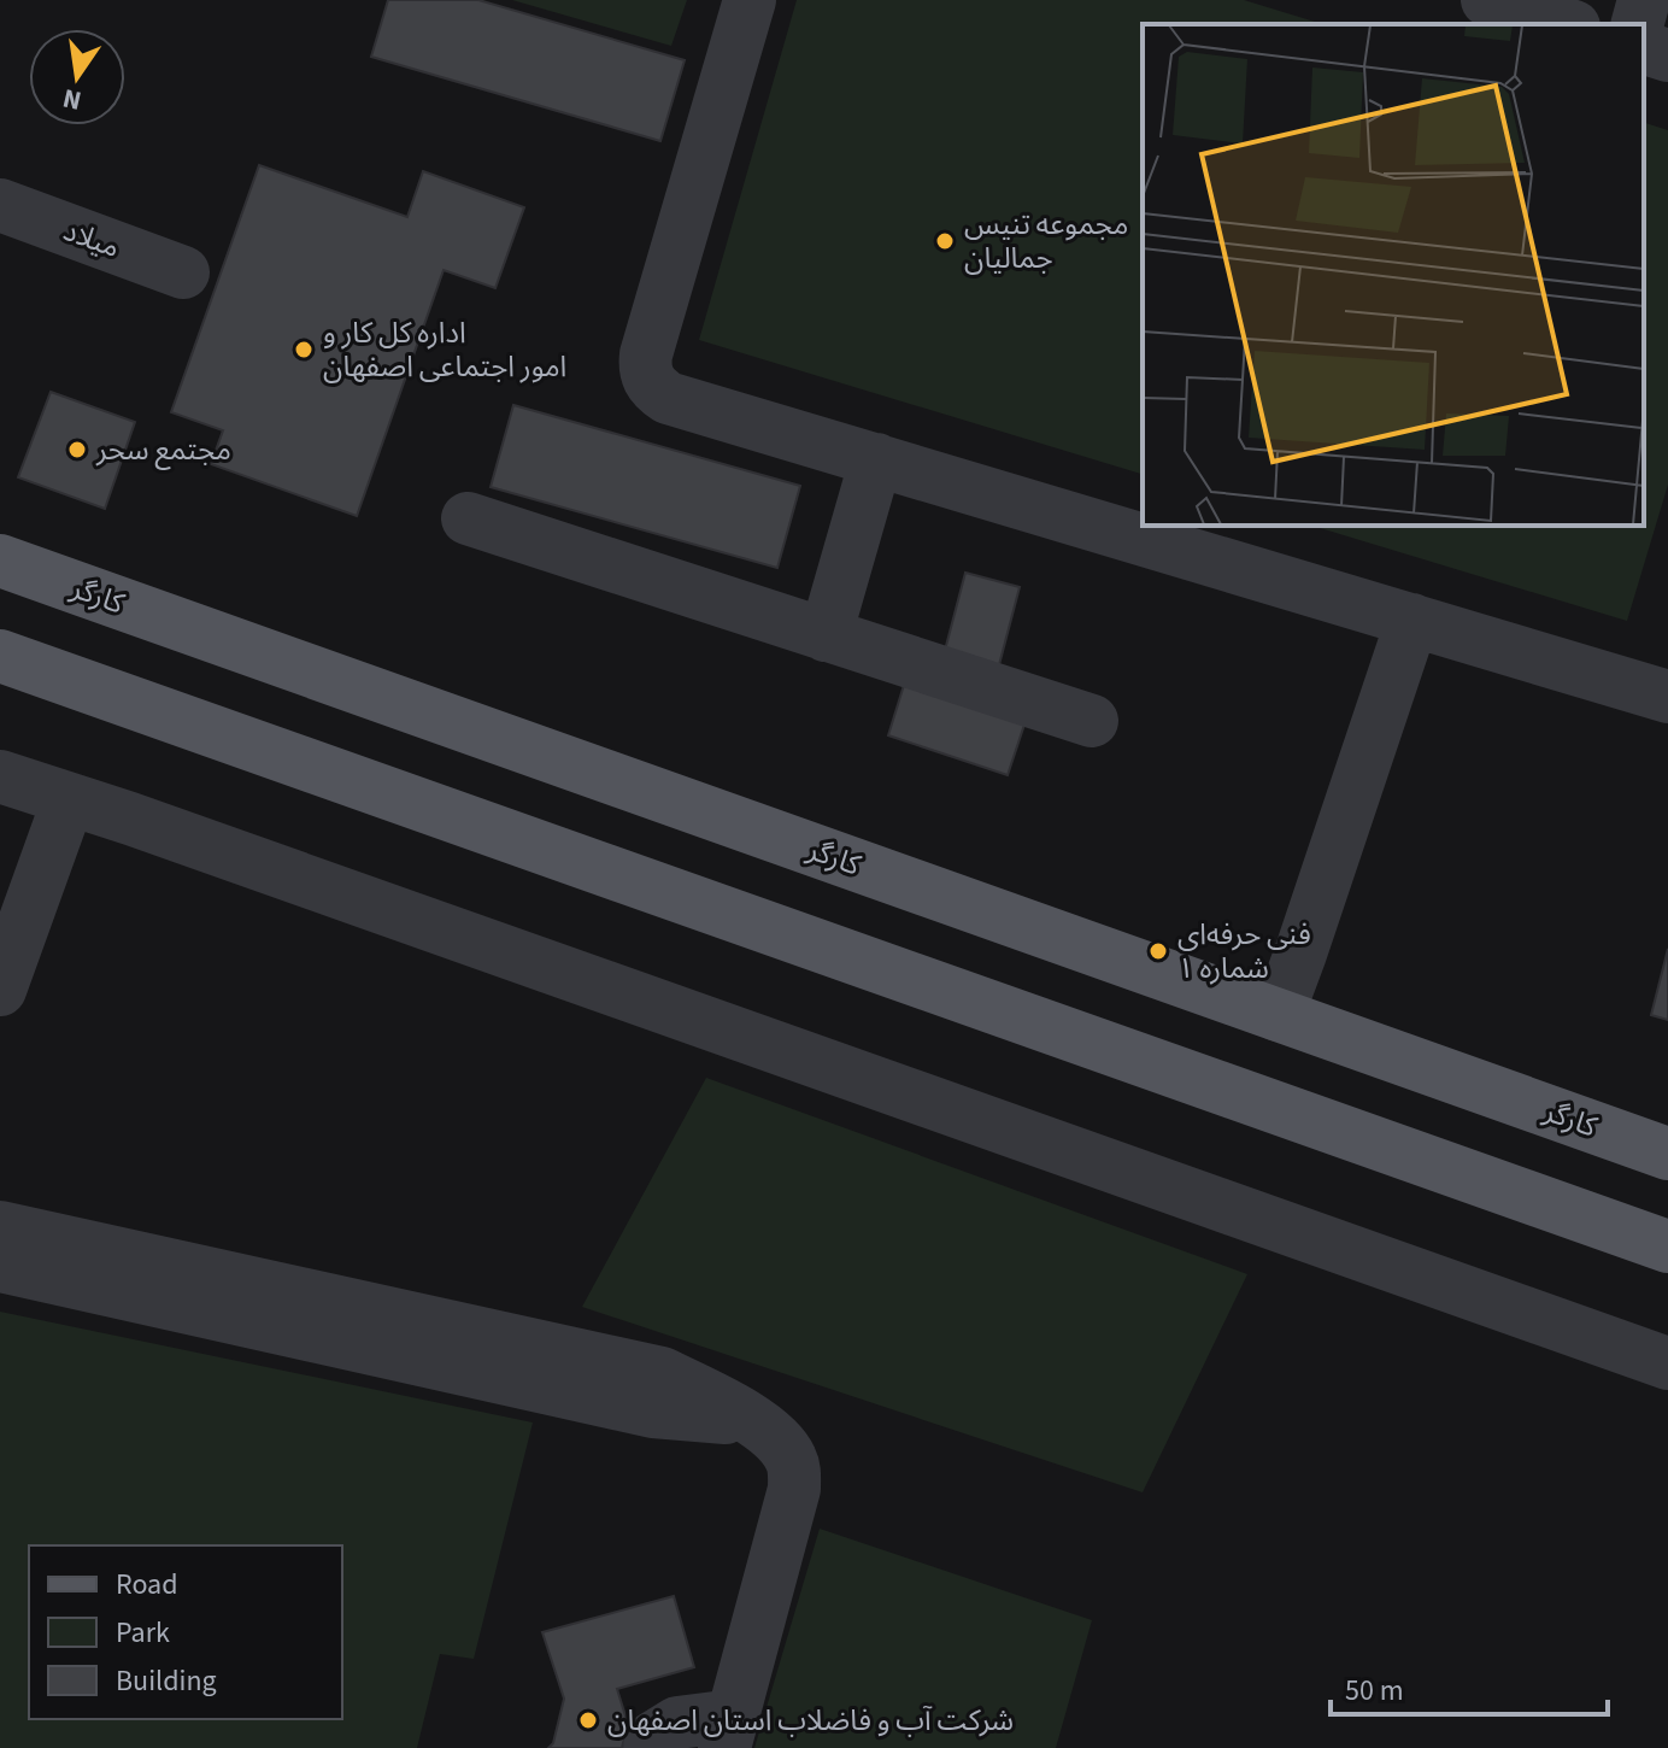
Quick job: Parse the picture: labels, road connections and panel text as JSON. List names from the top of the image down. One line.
{"streets":{"main road":["کارگر"],"street":["میلاد"]},"places":["مجموعه تنیس جمالیان","اداره کل کار و امور اجتماعی اصفهان","مجتمع سحر","فنی حرفه‌ای شماره ۱","شرکت آب و فاضلاب استان اصفهان"],"legend":["Road","Park","Building"],"scale_bar":"50 m","north":"bottom"}
